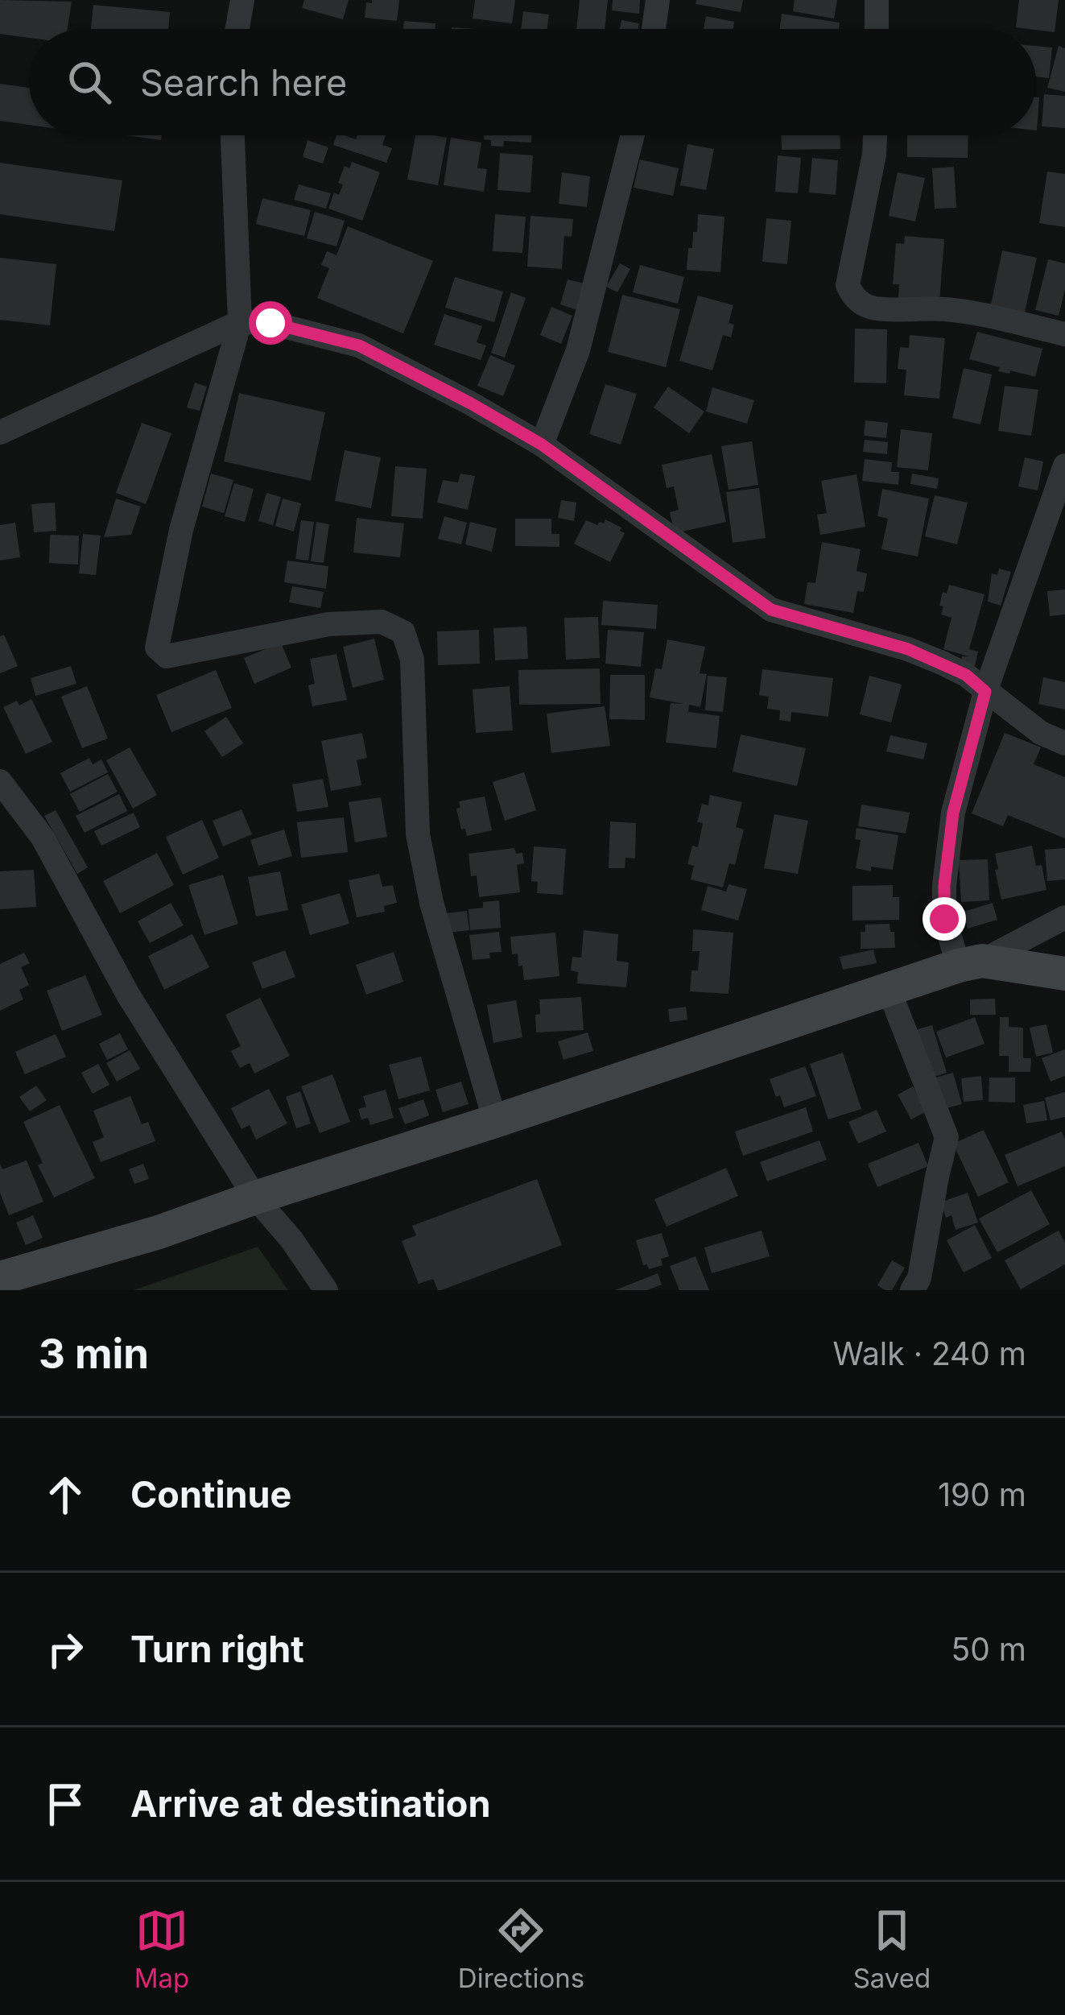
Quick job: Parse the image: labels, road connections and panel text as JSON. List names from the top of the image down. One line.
{"page":{"search":"Search here","heading":["3 min","Walk · 240 m"],"list":[["Continue","190 m"],["Turn right","50 m"],"Arrive at destination"],"nav":["Map","Directions","Saved"]}}
